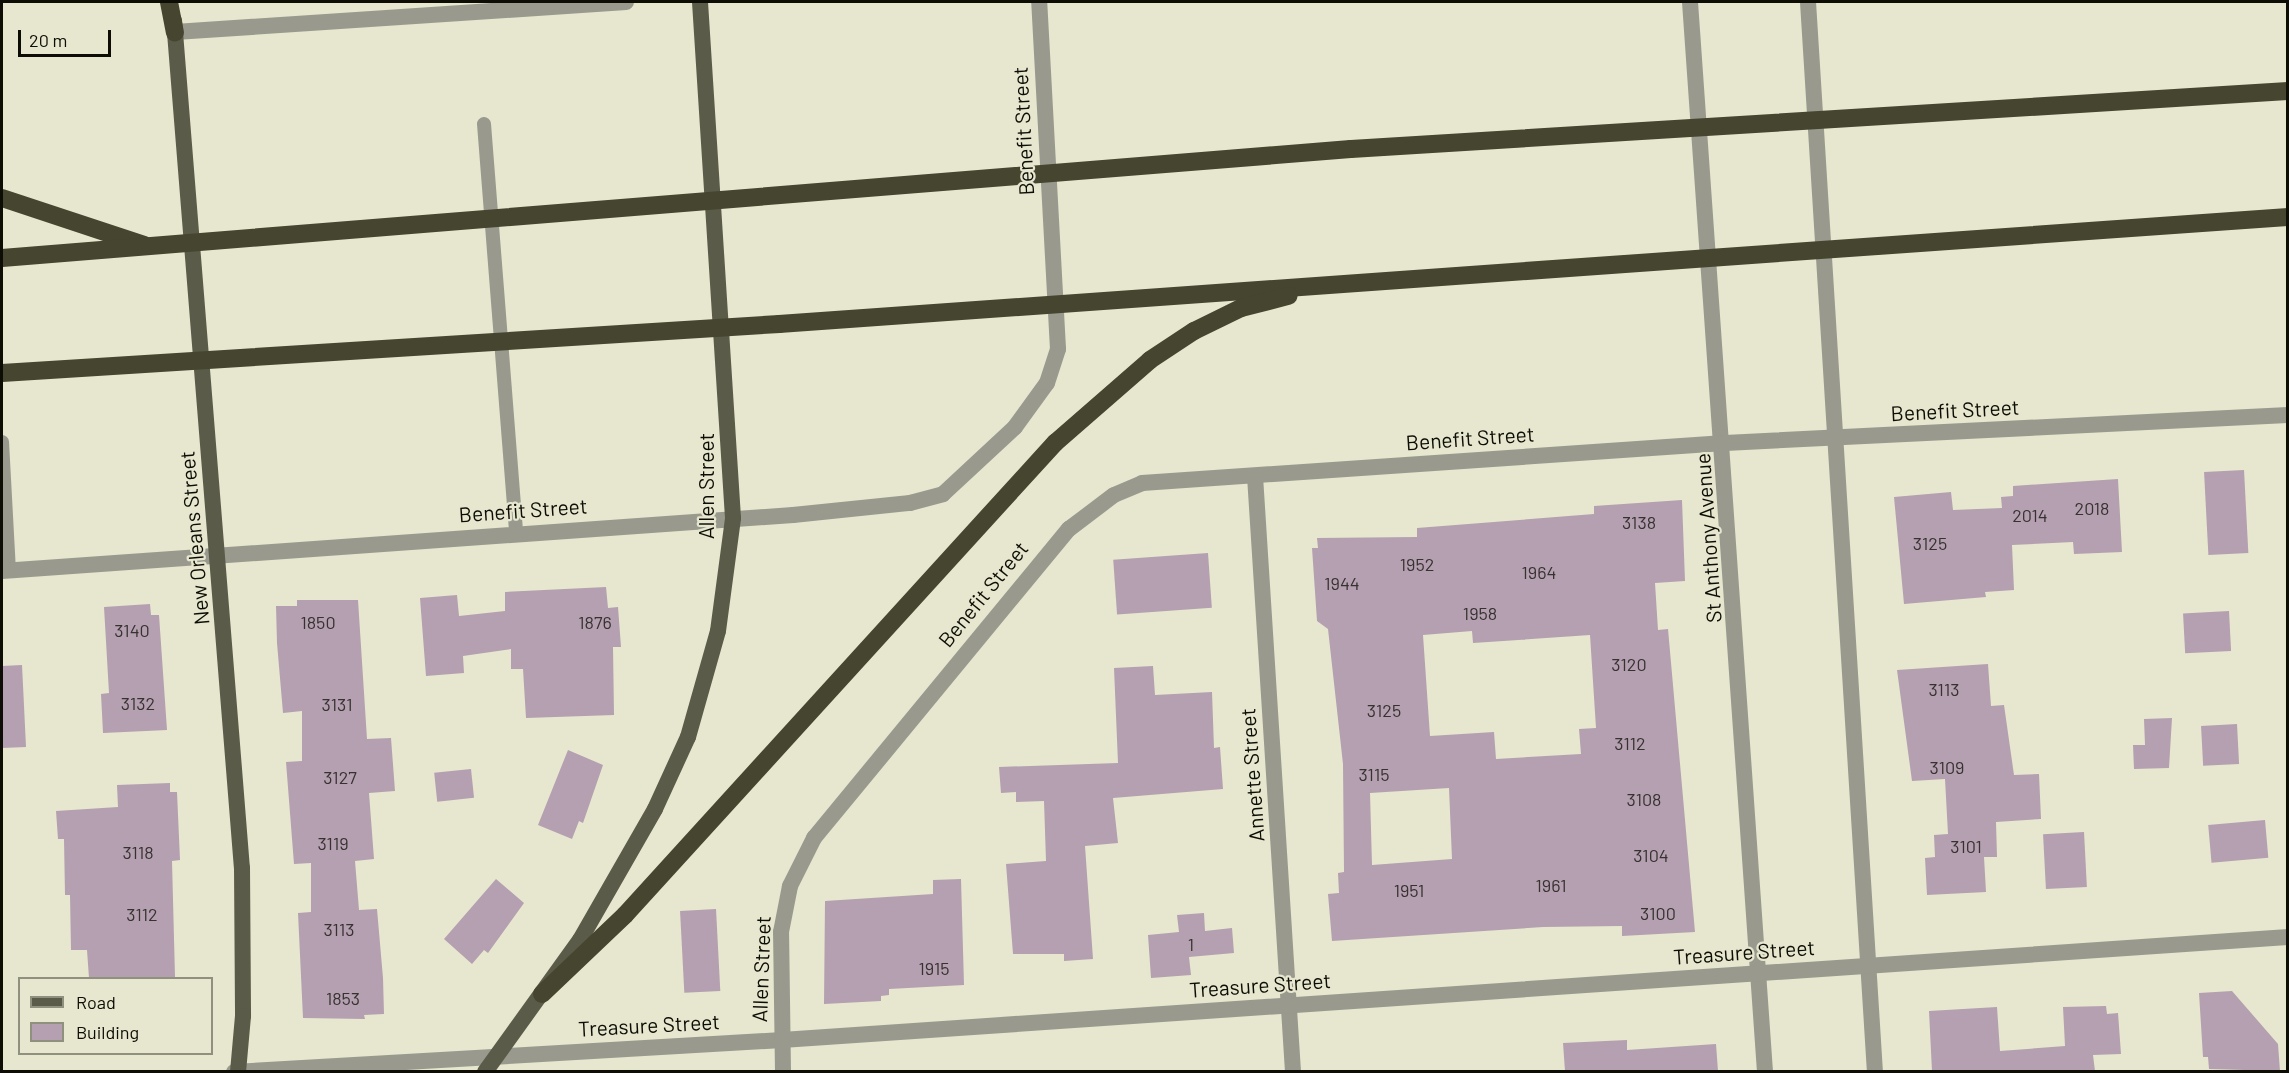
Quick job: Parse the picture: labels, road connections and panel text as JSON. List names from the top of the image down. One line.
{"streets":{"main road":["Allen Street","New Orleans Street"],"street":["Benefit Street","St Anthony Avenue","Annette Street","Treasure Street"]},"crossings":[["Benefit Street","Allen Street"],["Benefit Street","New Orleans Street"],["Benefit Street","St Anthony Avenue"],["Benefit Street","Annette Street"],["Allen Street","Treasure Street"],["New Orleans Street","Treasure Street"],["St Anthony Avenue","Treasure Street"],["Annette Street","Treasure Street"]],"house_numbers":["2018","2014","3138","3125","1952","1964","1944","1958","1850","1876","3140","3120","3113","3132","3131","3125","3112","3109","3115","3127","3108","3119","3101","3118","3104","1961","1951","3100","3112","3113","1","1915","1853"],"legend":["Road","Building"],"scale_bar":"20 m"}
